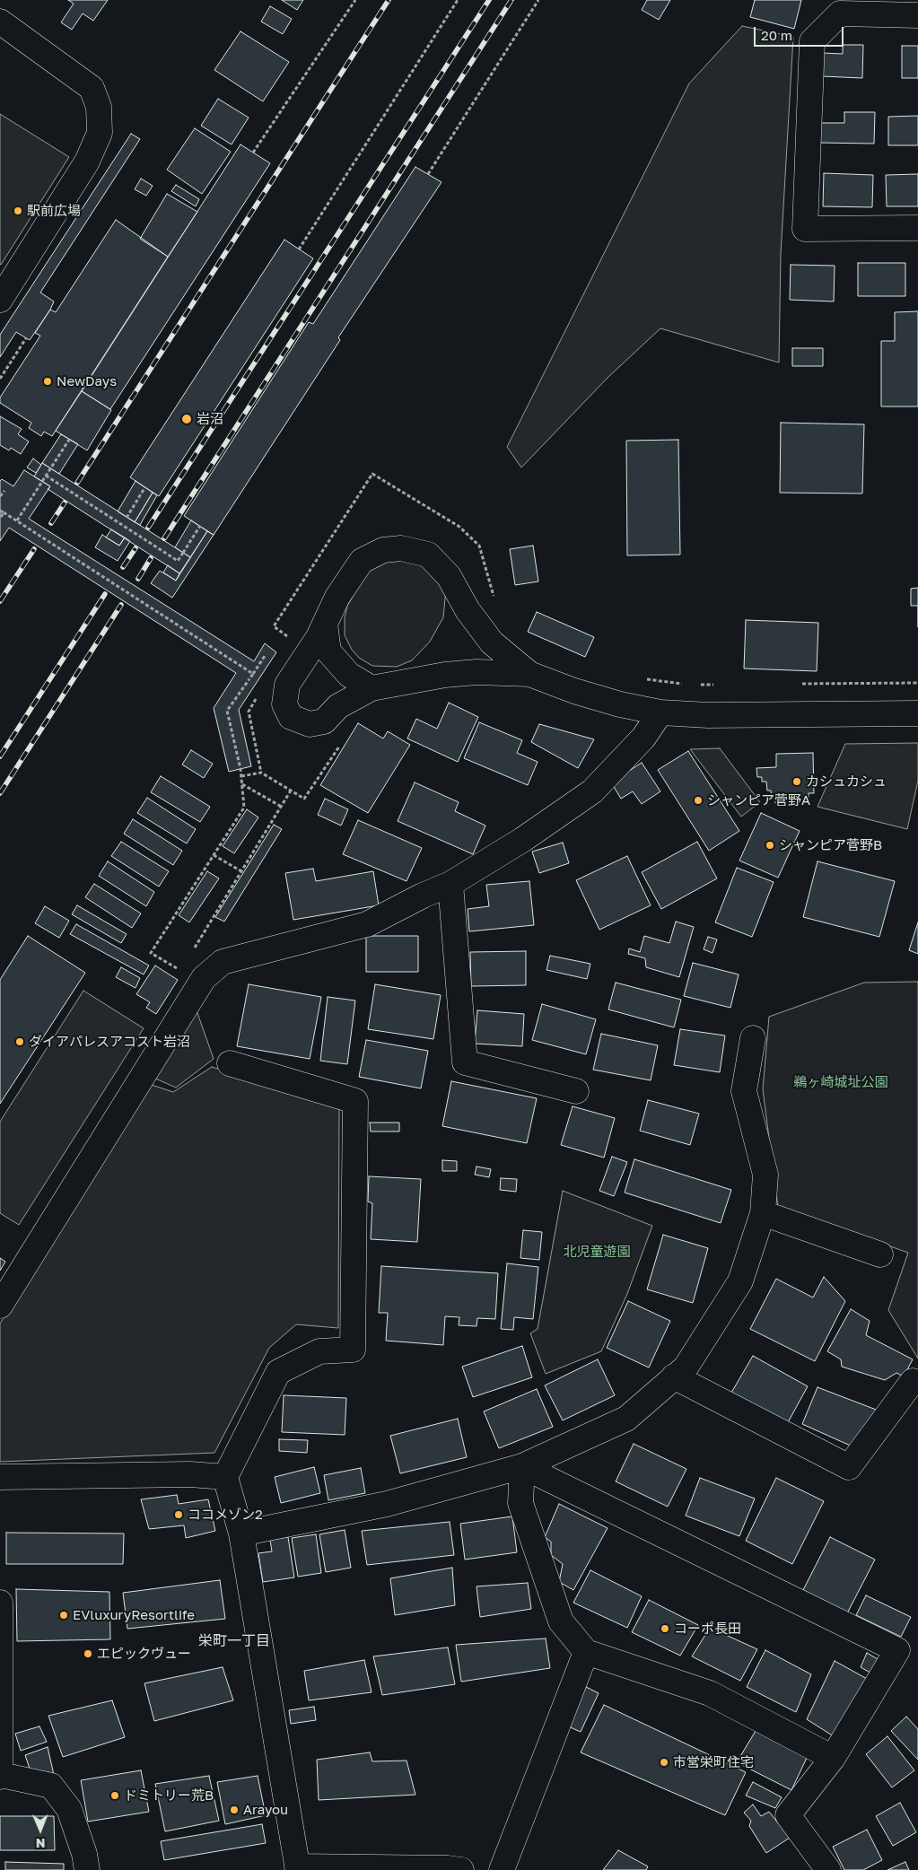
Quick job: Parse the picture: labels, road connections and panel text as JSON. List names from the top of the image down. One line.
{"districts":["栄町一丁目"],"parks":["鵜ヶ崎城址公園","北児童遊園"],"places":["駅前広場","NewDays","岩沼","カシュカシュ","シャンピア菅野A","シャンピア菅野B","ダイアパレスアコスト岩沼","ココメゾン2","EVluxuryResortlife","コーポ長田","エピックヴュー","市営栄町住宅","ドミトリー荒B","Arayou"],"scale_bar":"20 m","north":"bottom"}
